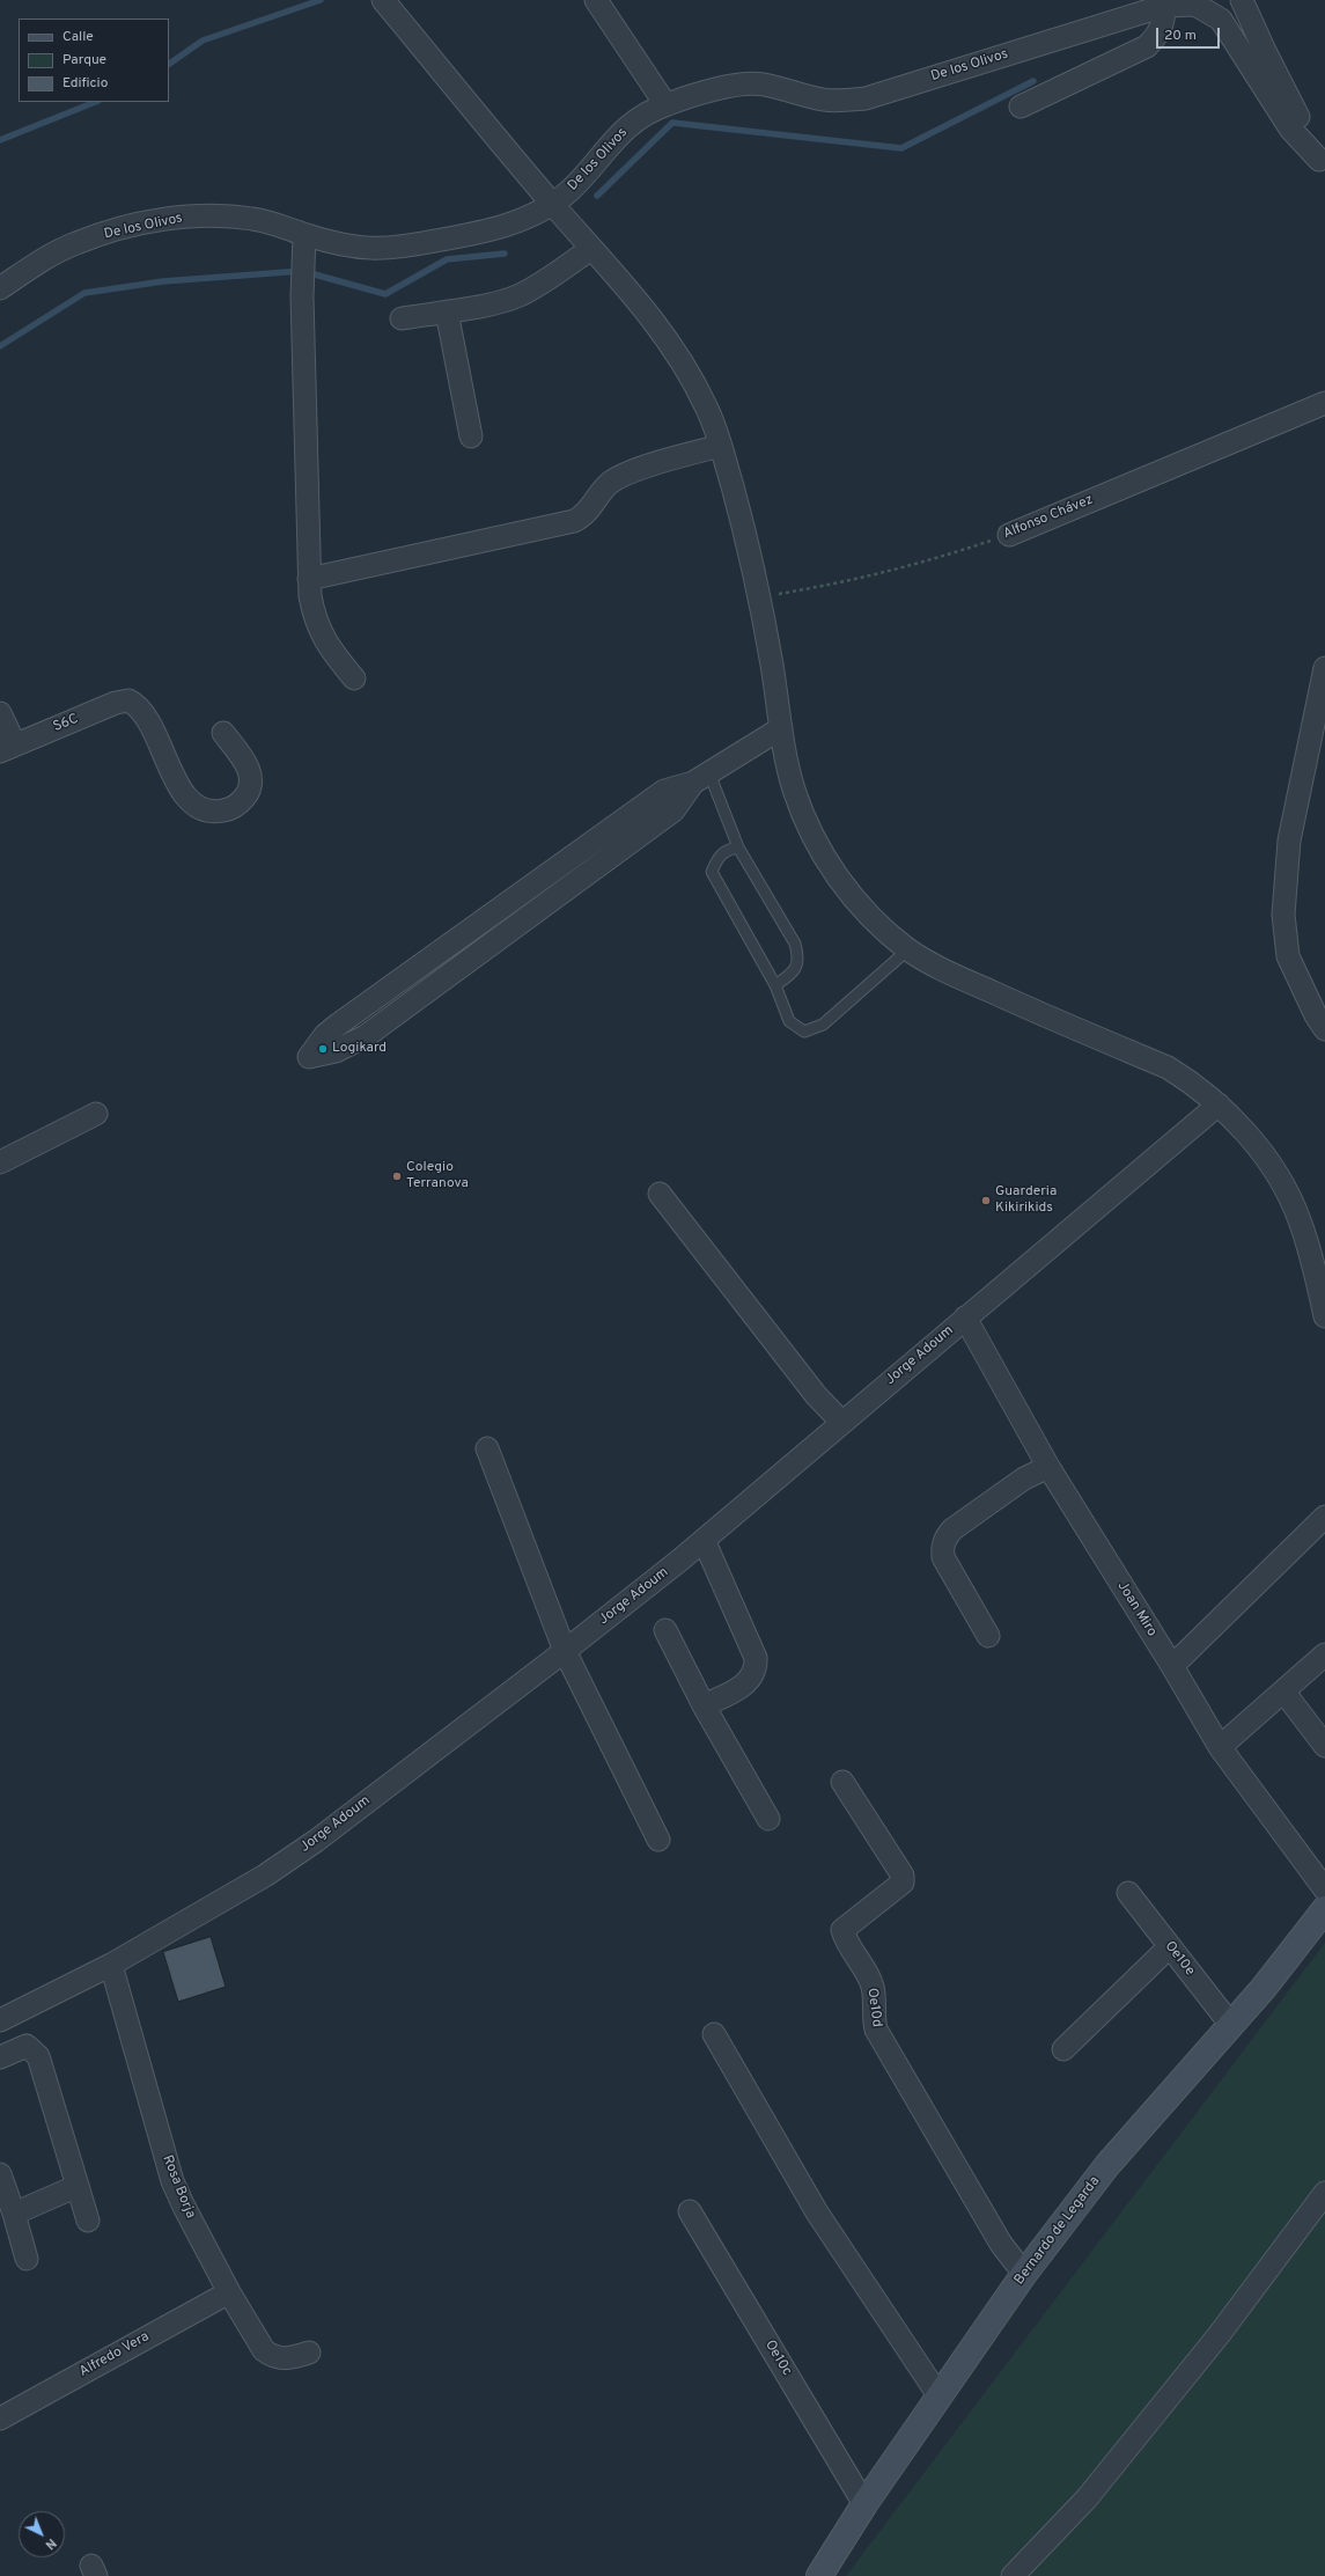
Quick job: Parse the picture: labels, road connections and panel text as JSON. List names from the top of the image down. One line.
{"streets":{"street":["De los Olivos","Alfonso Chávez","S6C","Jorge Adoum","Joan Miro","Oe10e","Oe10d","Rosa Borja","Bernardo de Legarda","Alfredo Vera","Oe10c"]},"crossings":[["Jorge Adoum","Joan Miro"],["Jorge Adoum","Rosa Borja"],["Oe10e","Bernardo de Legarda"],["Oe10d","Bernardo de Legarda"],["Rosa Borja","Alfredo Vera"],["Bernardo de Legarda","Oe10c"]],"places":["Logikard","Colegio Terranova","Guarderia Kikirikids"],"legend":["Calle","Parque","Edificio"],"scale_bar":"20 m","north":"bottom right"}
